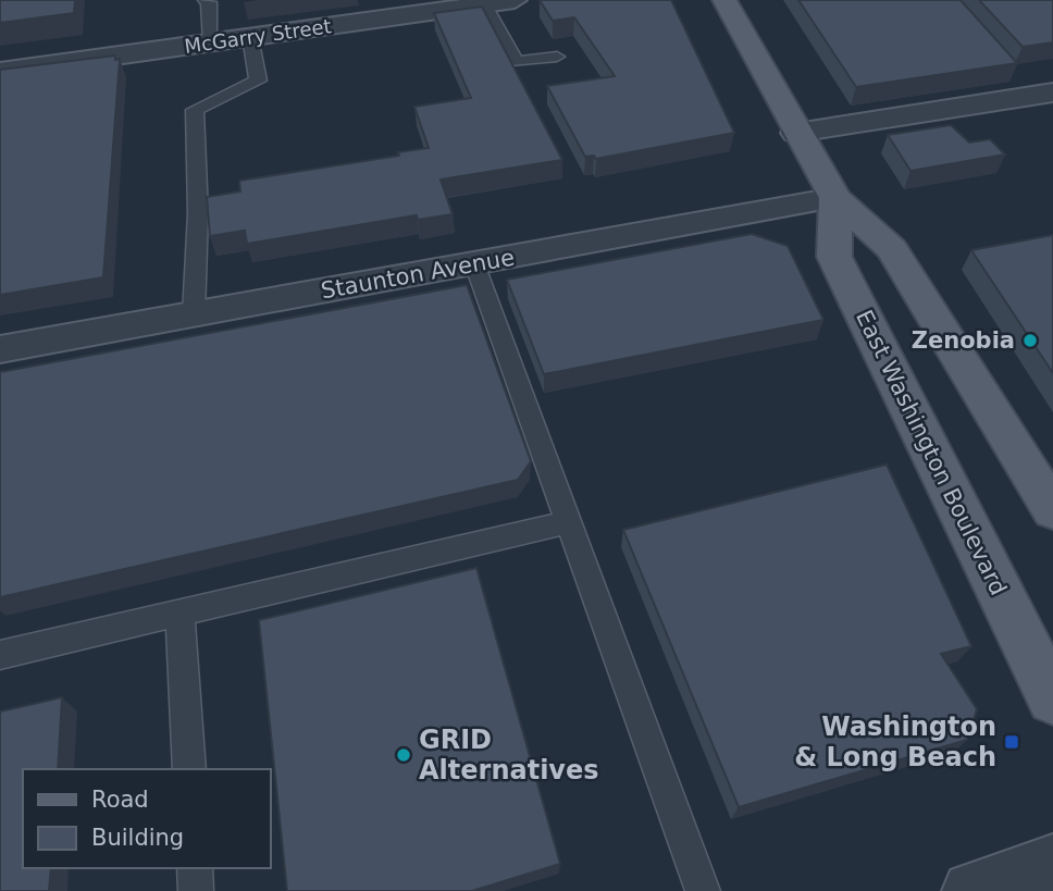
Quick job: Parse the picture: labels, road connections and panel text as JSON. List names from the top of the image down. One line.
{"streets":{"main road":["East Washington Boulevard"],"street":["McGarry Street","Staunton Avenue"]},"crossings":[["Staunton Avenue","East Washington Boulevard"]],"places":{"other":["Zenobia","GRID Alternatives"],"transit":["Washington & Long Beach"]},"legend":["Road","Building"]}
